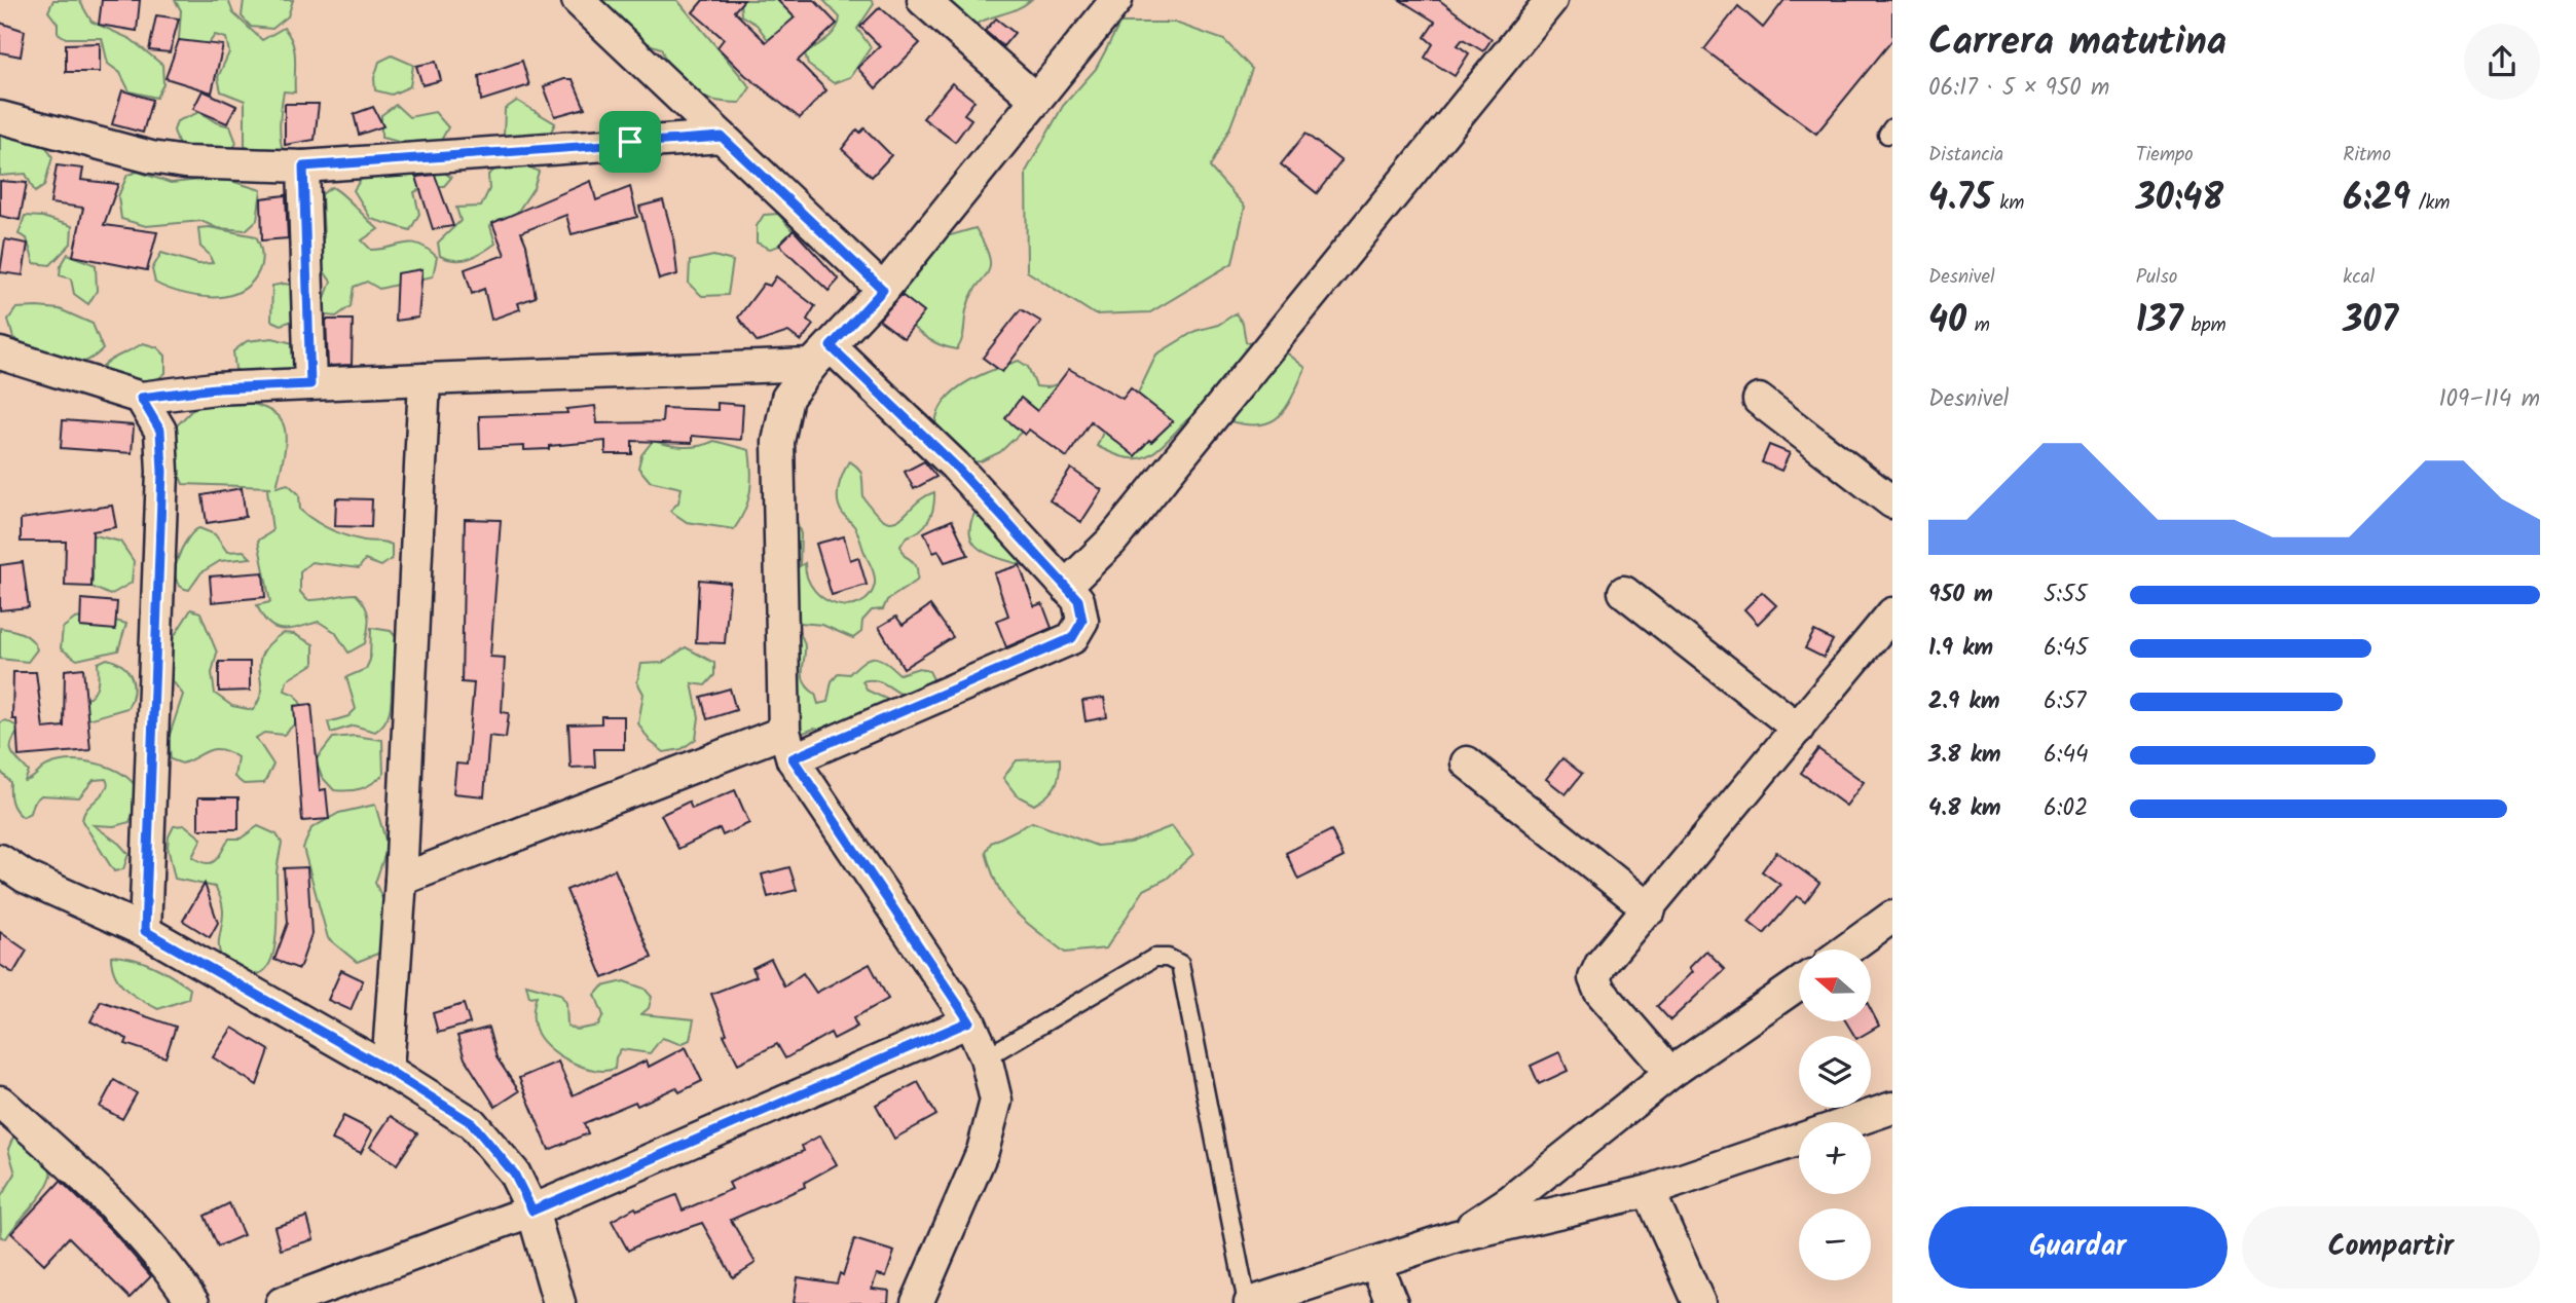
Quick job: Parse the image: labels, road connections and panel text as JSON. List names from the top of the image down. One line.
{"north":"left","page":{"heading":["Carrera matutina","06:17 · 5 × 950 m"],"stats":[["Distancia","4.75 km"],["Tiempo","30:48"],["Ritmo","6:29 /km"],["Desnivel","40 m"],["Pulso","137 bpm"],["kcal","307"]],"chart":["Desnivel","109–114 m"],"list":[{"name":"950 m","note":"5:55"},{"name":"1.9 km","note":"6:45"},{"name":"2.9 km","note":"6:57"},{"name":"3.8 km","note":"6:44"},{"name":"4.8 km","note":"6:02"}],"map_buttons":["+","−"],"buttons":["Guardar","Compartir"]}}
